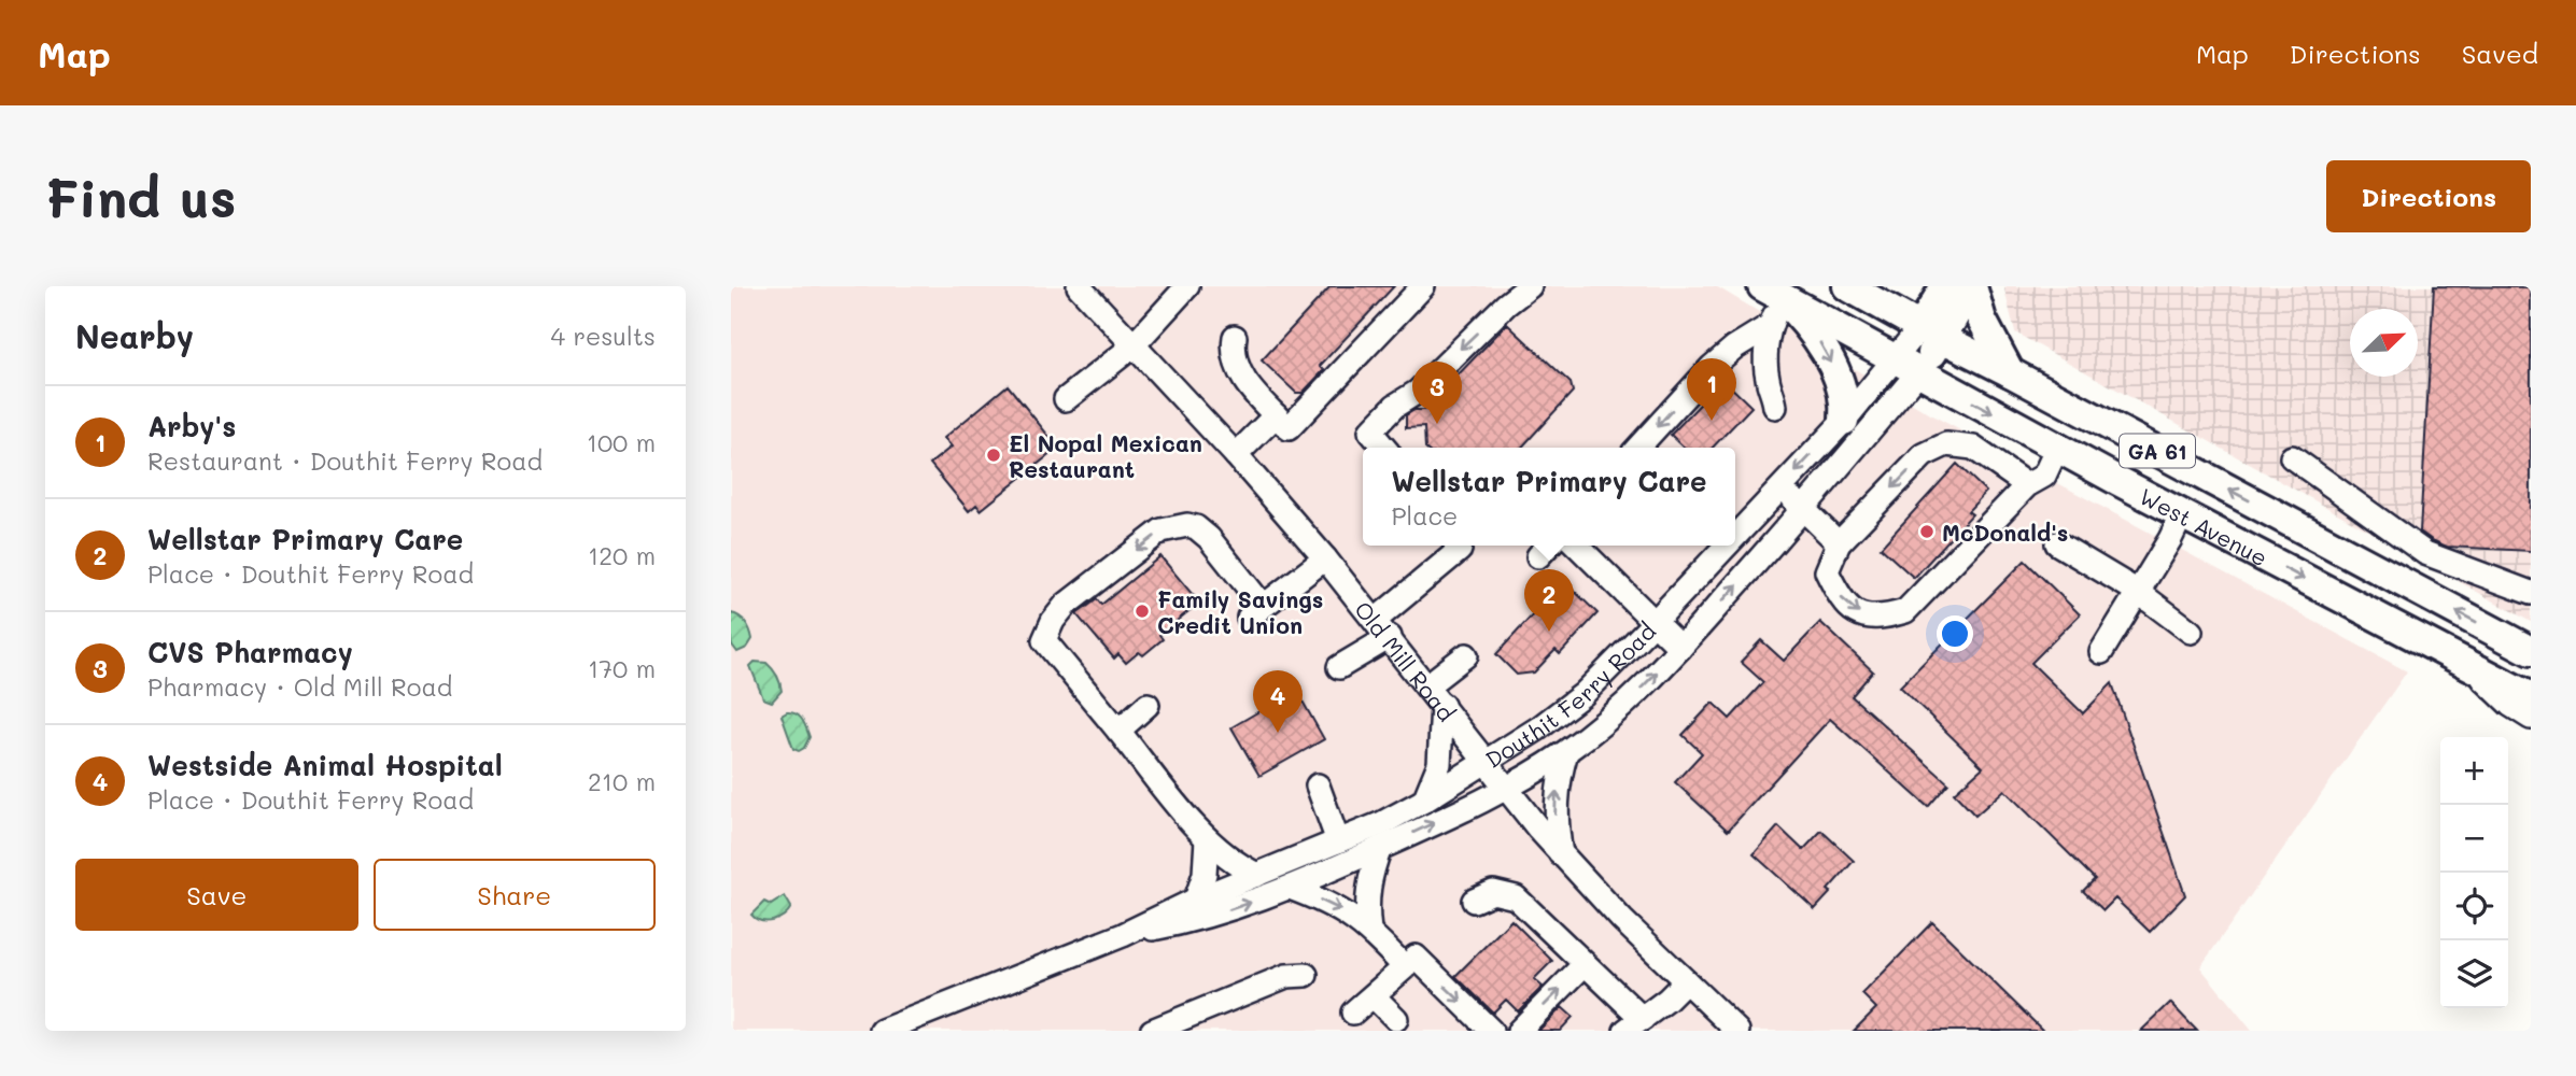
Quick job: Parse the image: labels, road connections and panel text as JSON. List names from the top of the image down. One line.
{"streets":{"main road":["GA 61","West Avenue"],"street":["Old Mill Road","Douthit Ferry Road"]},"crossings":[["West Avenue","Douthit Ferry Road"],["Old Mill Road","Douthit Ferry Road"]],"places":["El Nopal Mexican Restaurant","McDonald's","Family Savings Credit Union"],"north":"top right","page":{"header":"Map","nav":["Map","Directions","Saved"],"buttons":["Directions",["Save","Share"]],"title":"Find us","heading":["Nearby","4 results"],"pins":["1","3","2","4"],"list":[{"mark":"1","name":"Arby's","note":"Restaurant · Douthit Ferry Road","value":"100 m"},{"mark":"2","name":"Wellstar Primary Care","note":"Place · Douthit Ferry Road","value":"120 m"},{"mark":"3","name":"CVS Pharmacy","note":"Pharmacy · Old Mill Road","value":"170 m"},{"mark":"4","name":"Westside Animal Hospital","note":"Place · Douthit Ferry Road","value":"210 m"}],"popup":["Wellstar Primary Care","Place"],"map_buttons":["+","−"]}}
